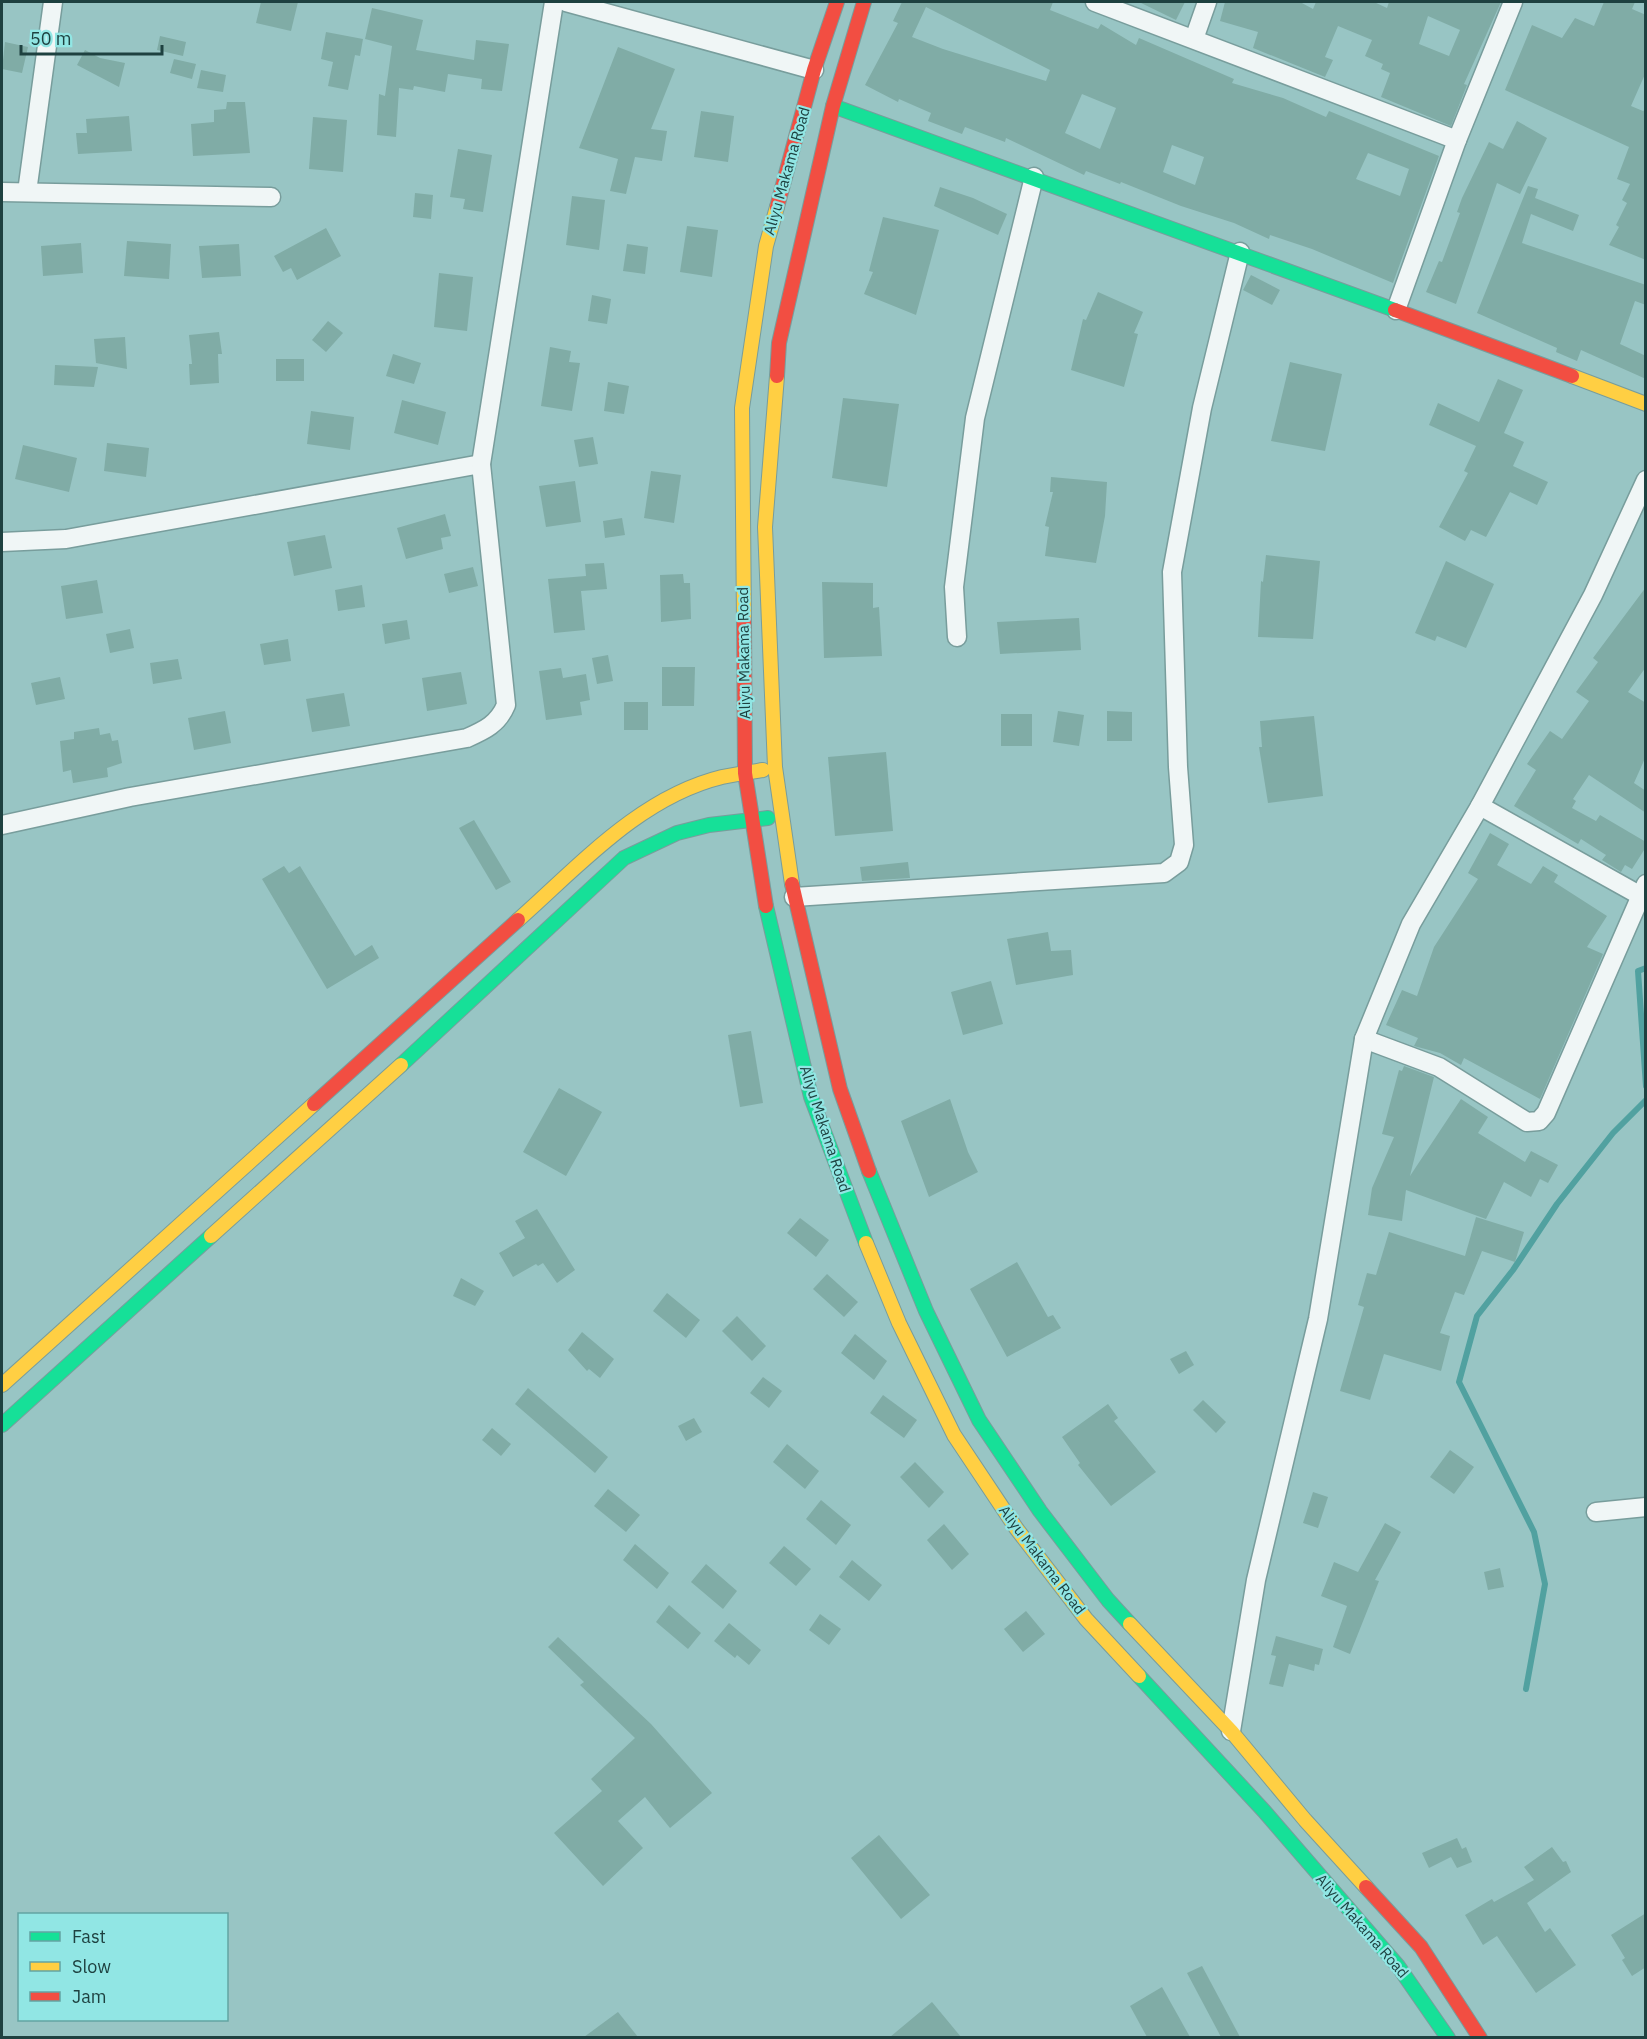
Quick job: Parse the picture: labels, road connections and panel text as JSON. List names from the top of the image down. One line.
{"streets":{"street":["Aliyu Makama Road"]},"legend":["Fast","Slow","Jam"],"scale_bar":"50 m"}
